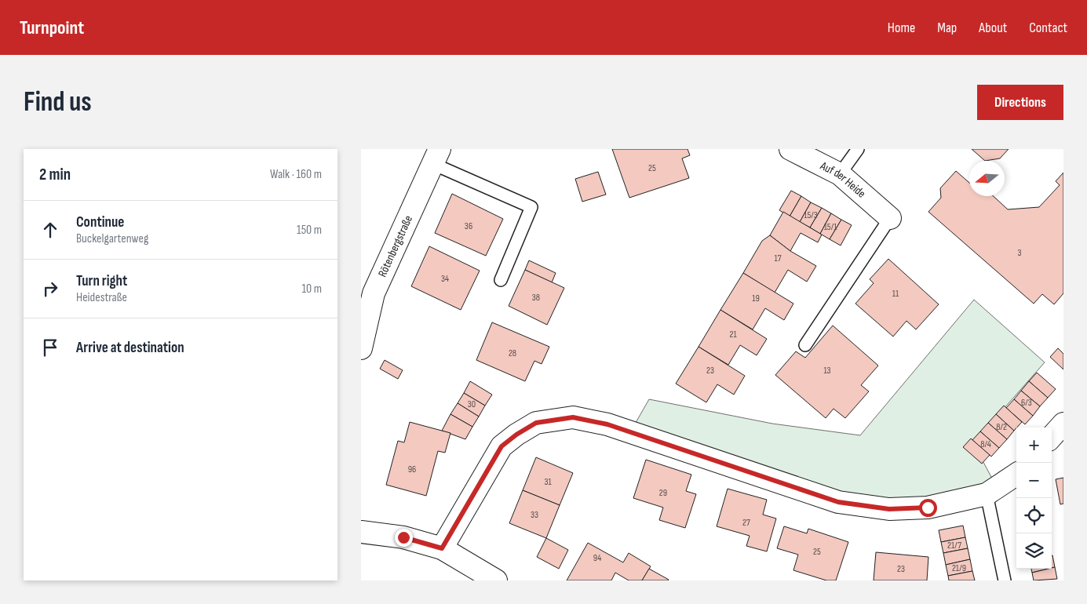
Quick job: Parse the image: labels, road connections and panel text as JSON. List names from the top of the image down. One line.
{"streets":{"street":["Auf der Heide","Rötenbergstraße"]},"house_numbers":["25","15/3","36","15/1","3","17","34","11","38","19","21","28","23","13","6/3","30","8/2","8/4","96","31","29","33","27","21/7","25","94","21/9","23"],"north":"left","page":{"header":"Turnpoint","nav":["Home","Map","About","Contact"],"buttons":"Directions","title":"Find us","heading":["2 min","Walk · 160 m"],"list":[["Continue","Buckelgartenweg","150 m"],["Turn right","Heidestraße","10 m"],"Arrive at destination"],"map_buttons":["+","−"]}}
